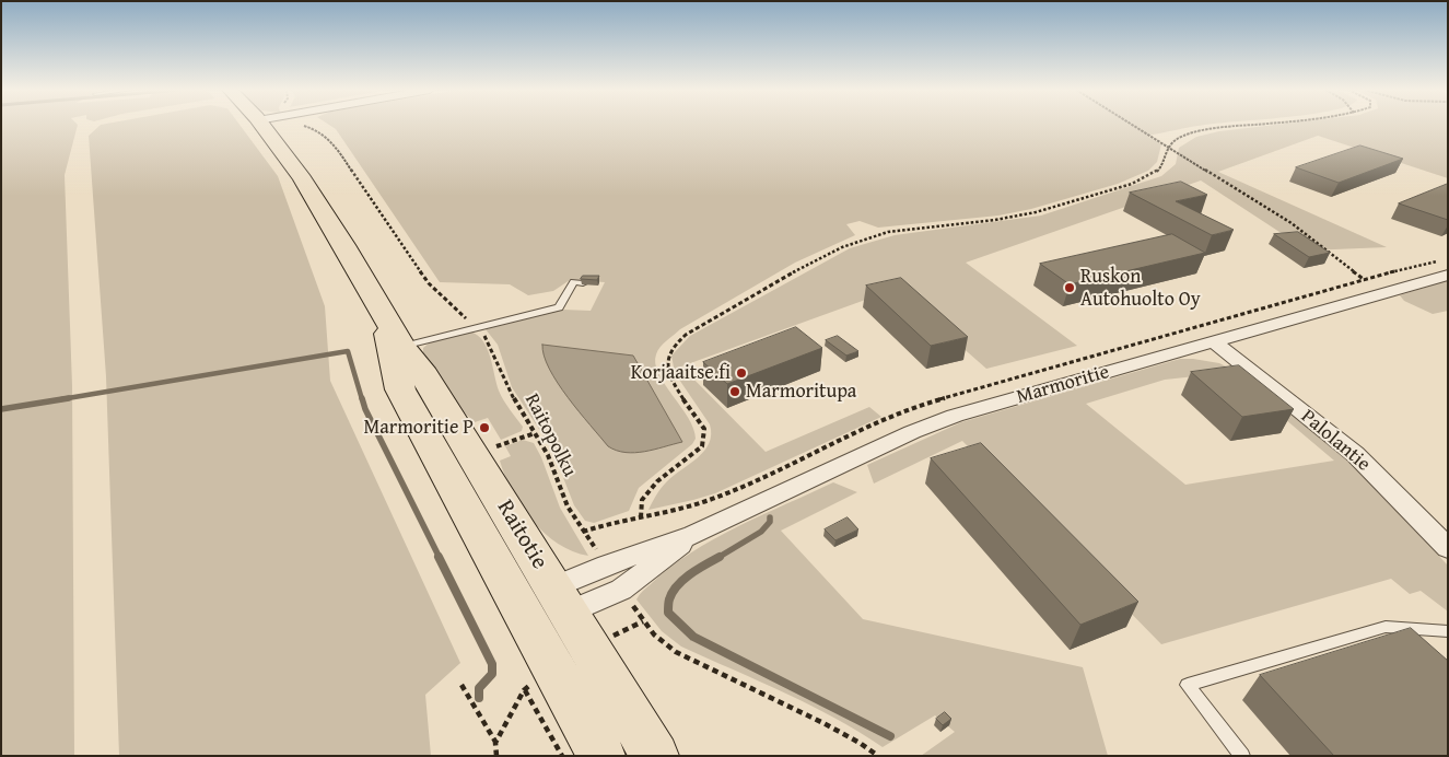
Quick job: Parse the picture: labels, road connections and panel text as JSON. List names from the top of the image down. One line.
{"streets":{"main road":["Raitotie"],"street":["Marmoritie","Palolantie"],"path":["Raitopolku"]},"crossings":[["Marmoritie","Raitopolku"],["Marmoritie","Palolantie"],["Marmoritie","Raitotie"]],"places":["Ruskon Autohuolto Oy","Korjaaitse.fi","Marmoritupa","Marmoritie P"]}
